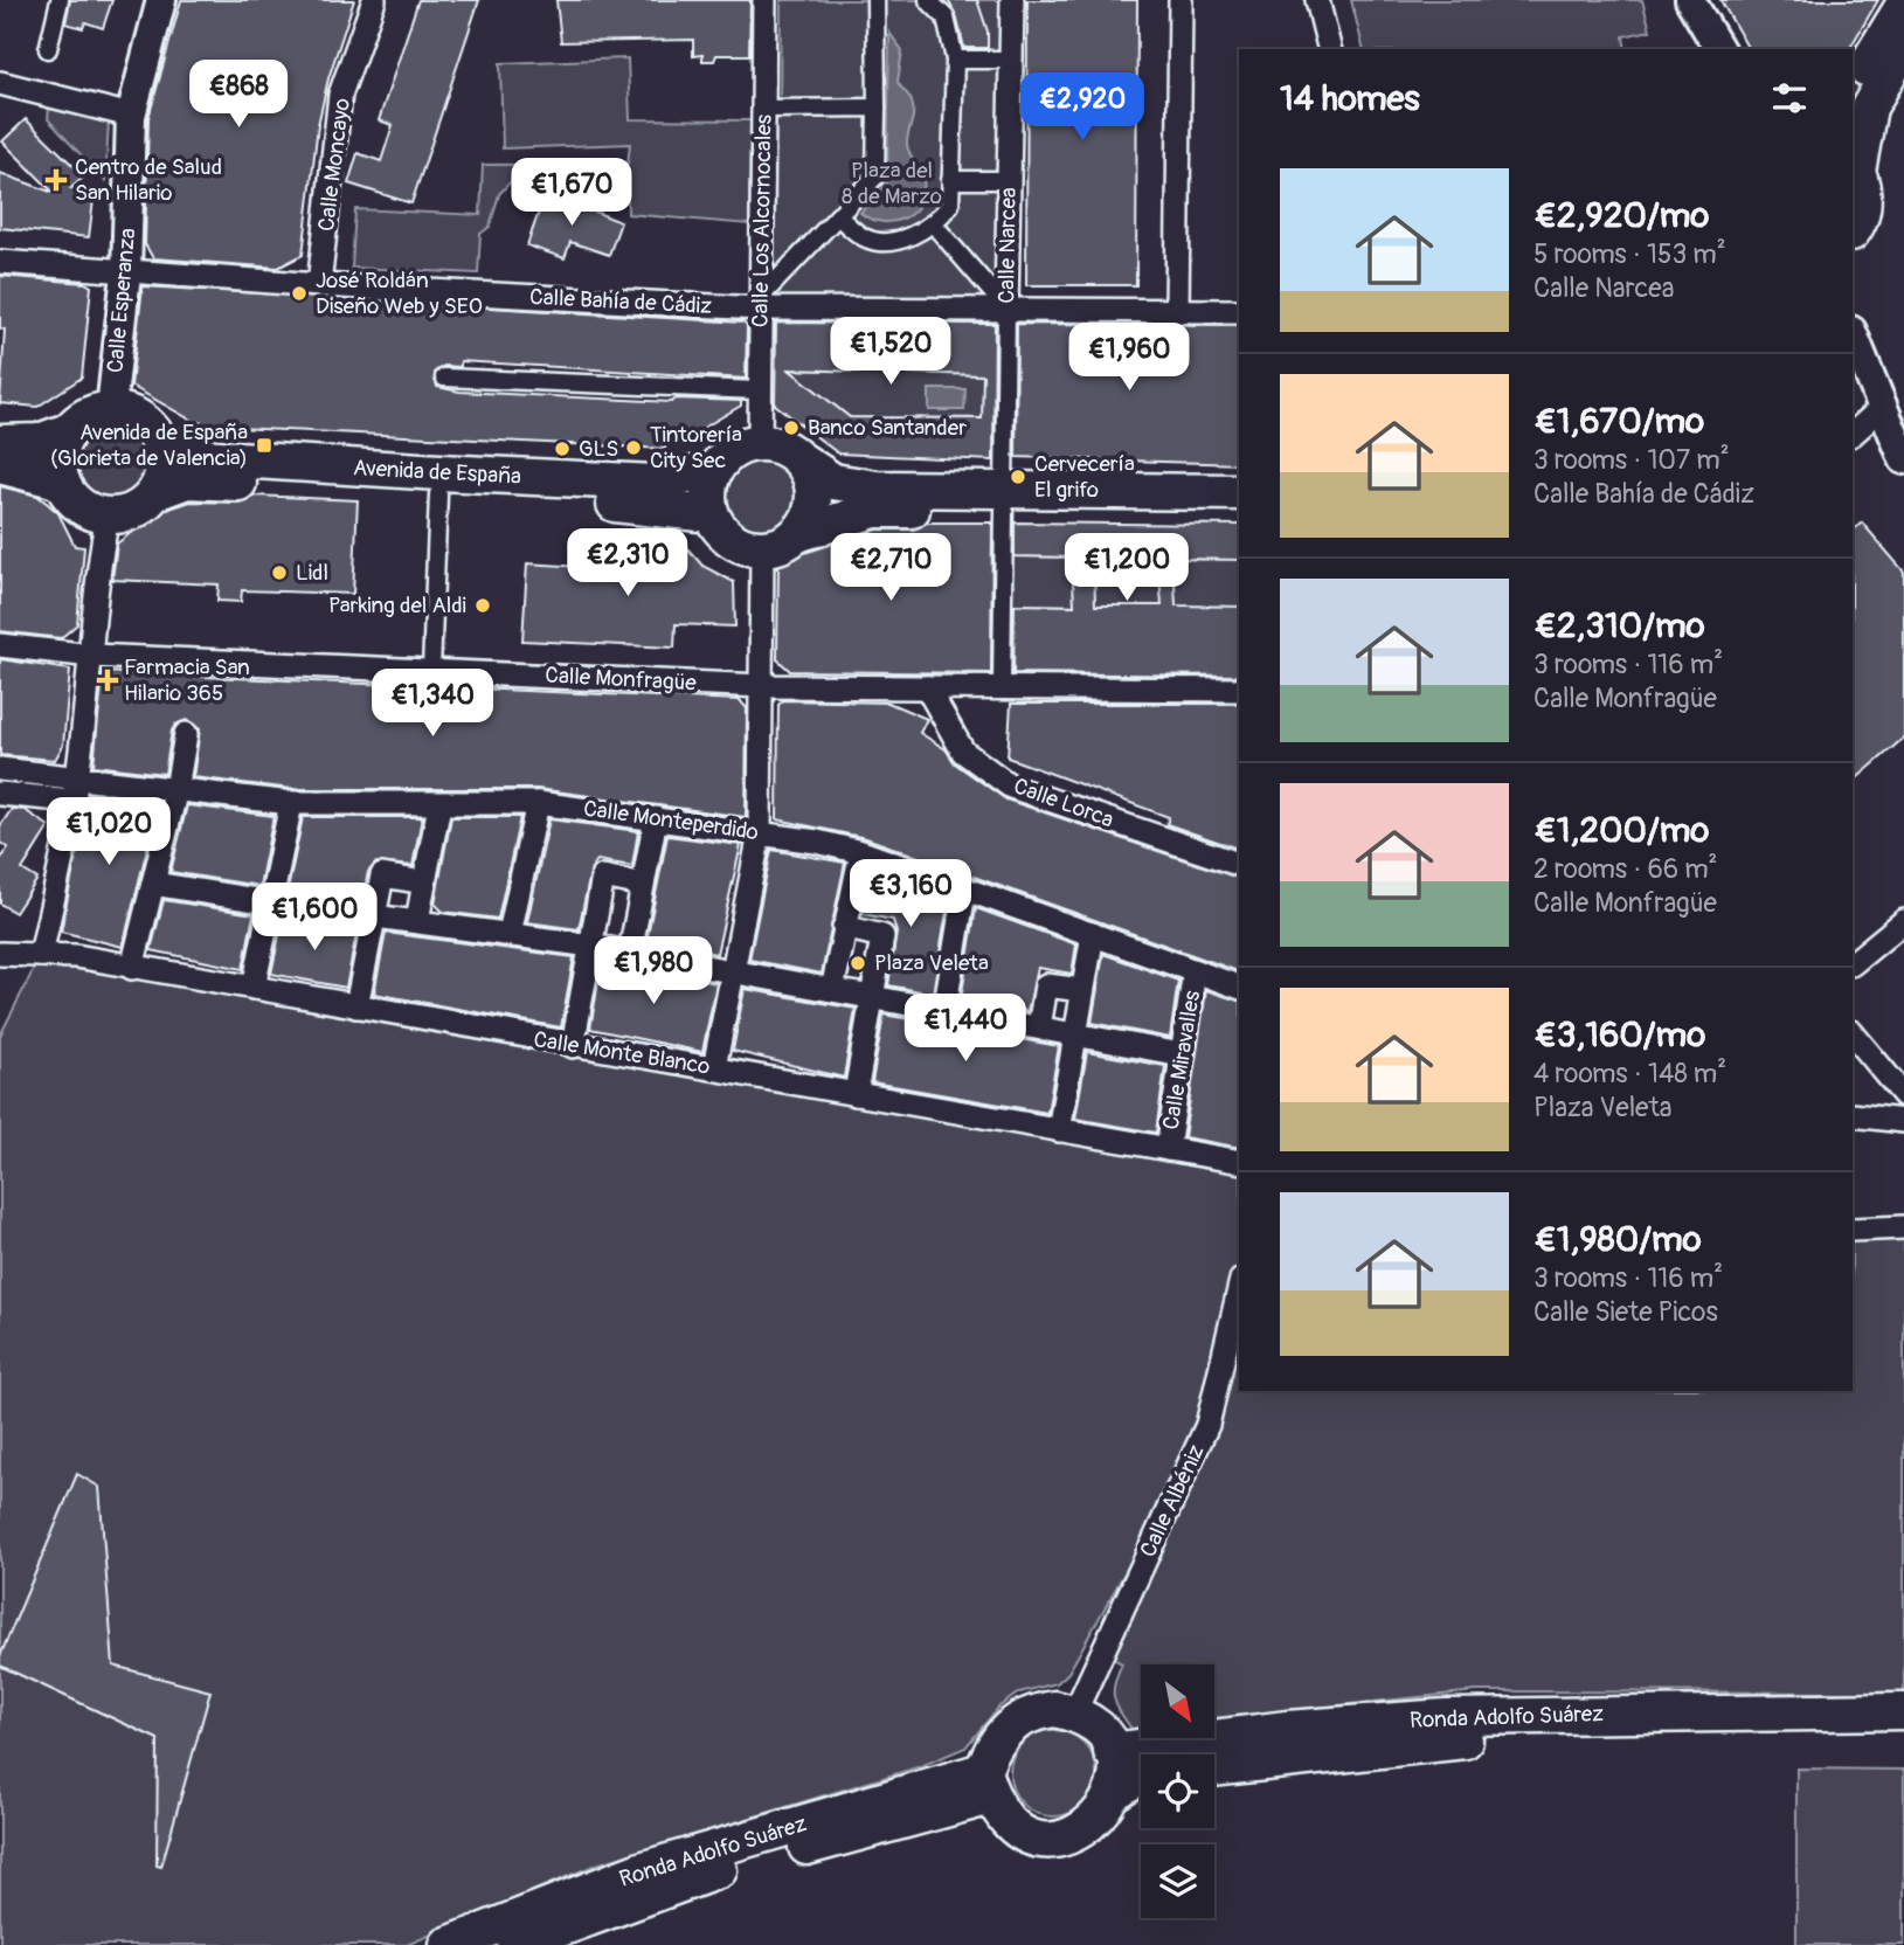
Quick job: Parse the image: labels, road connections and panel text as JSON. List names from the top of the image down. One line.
{"streets":{"main road":["Avenida de España","Ronda Adolfo Suárez"],"street":["Calle Moncayo","Calle Los Alcornocales","Calle Narcea","Calle Esperanza","Calle Bahía de Cádiz","Calle Monfragüe","Calle Lorca","Calle Monteperdido","Calle Monte Blanco","Calle Miravalles","Calle Albéniz"]},"crossings":[["Calle Moncayo","Calle Bahía de Cádiz"],["Calle Los Alcornocales","Calle Bahía de Cádiz"],["Calle Los Alcornocales","Avenida de España"],["Calle Narcea","Calle Bahía de Cádiz"],["Calle Narcea","Calle Monfragüe"],["Calle Esperanza","Calle Bahía de Cádiz"],["Calle Esperanza","Avenida de España"],["Calle Monfragüe","Calle Lorca"],["Calle Monteperdido","Calle Miravalles"],["Calle Monte Blanco","Calle Miravalles"],["Calle Albéniz","Ronda Adolfo Suárez"]],"parks":["Plaza del 8 de Marzo"],"places":{"health":["Centro de Salud San Hilario","Farmacia San Hilario 365"],"other":["José Roldán Diseño Web y SEO","Banco Santander","Tintorería City Sec","GLS","Cervecería El grifo","Lidl","Parking del Aldi","Plaza Veleta"],"transit":["Avenida de España (Glorieta de Valencia)"]},"north":"bottom right","page":{"heading":"14 homes","price":["€868","€2,920","€1,670","€1,520","€1,960","€2,310","€2,710","€1,200","€1,340","€1,020","€3,160","€1,600","€1,980","€1,440"],"list":[{"name":"€2,920/mo","note":"5 rooms · 153 m² · Calle Narcea"},{"name":"€1,670/mo","note":"3 rooms · 107 m² · Calle Bahía de Cádiz"},{"name":"€2,310/mo","note":"3 rooms · 116 m² · Calle Monfragüe"},{"name":"€1,200/mo","note":"2 rooms · 66 m² · Calle Monfragüe"},{"name":"€3,160/mo","note":"4 rooms · 148 m² · Plaza Veleta"},{"name":"€1,980/mo","note":"3 rooms · 116 m² · Calle Siete Picos"}]}}
